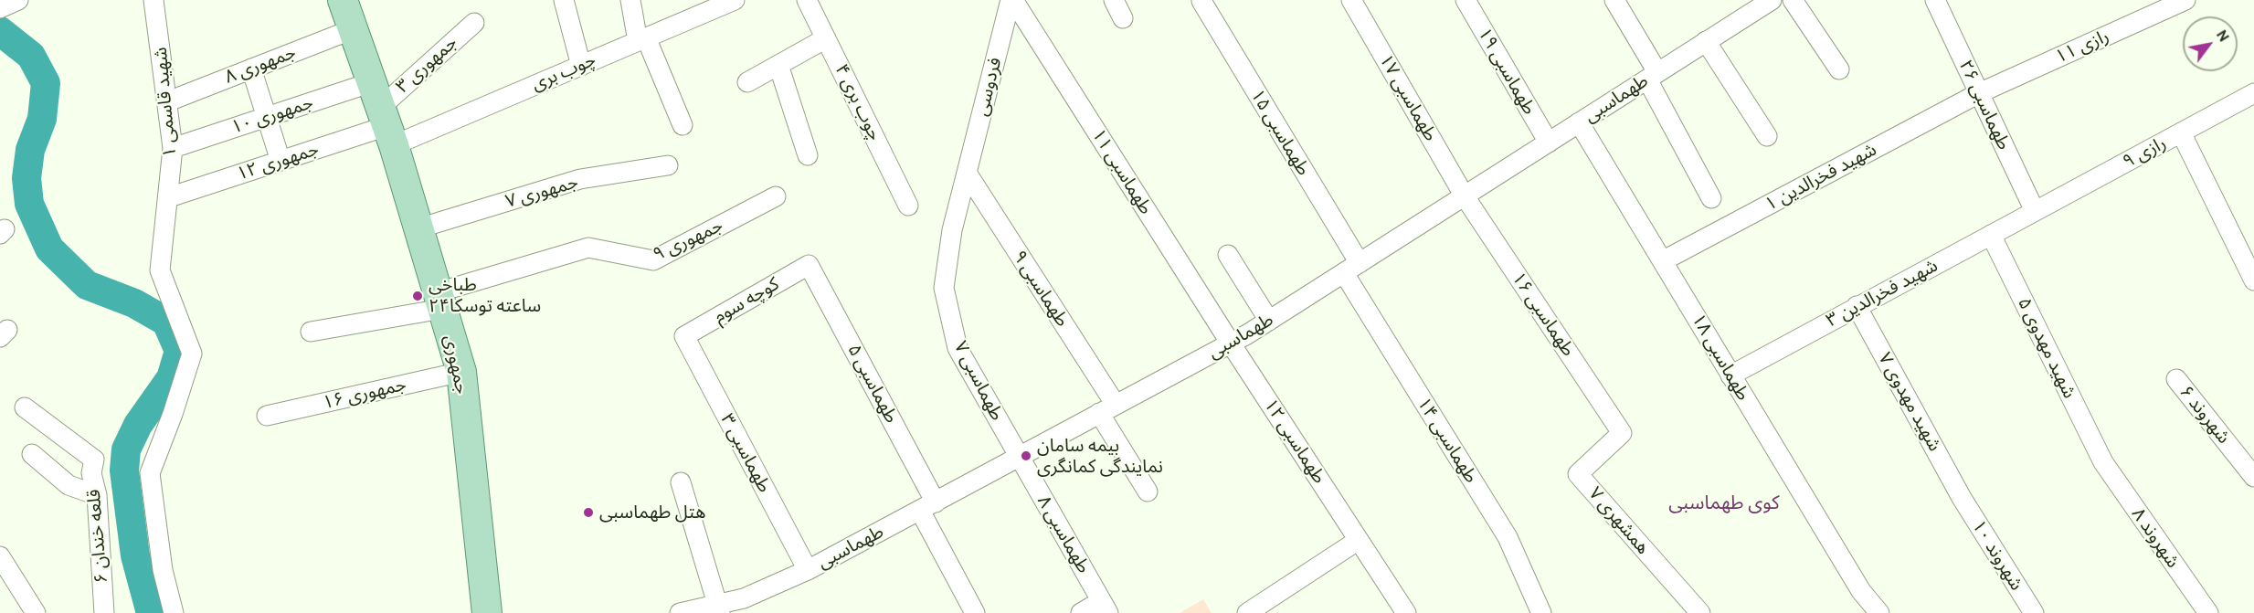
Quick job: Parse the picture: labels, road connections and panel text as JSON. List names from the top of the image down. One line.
{"streets":{"main road":["جمهوری"],"street":["رازی ۱۱","۸ جمهوری","۳ جمهوری","۱۹ طهماسبی","چوب بری","فردوسی","۱۷ طهماسبی","طهماسبی","۱ شهید قاسمی","۴ چوب بری","۲۶ طهماسبی","۱۰ جمهوری","۱۵ طهماسبی","رازی ۹","۱۲ جمهوری","۱۱ طهماسبی","۱ شهید فخرالدین","۷ جمهوری","۹ جمهوری","۹ طهماسبی","۳ شهید فخرالدین","کوچه سوم","۱۶ طهماسبی","۵ شهید مهدوی","۱۸ طهماسبی","۷ طهماسبی","۵ طهماسبی","۱۶ جمهوری","۷ شهید مهدوی","شهروند ۶","۱۴ طهماسبی","۱۲ طهماسبی","۳ طهماسبی","۷ همشهری","۸ طهماسبی","۶ قلعه خندان","شهروند ۸","شهروند ۱۰"]},"crossings":[["رازی ۱۱","۲۶ طهماسبی"],["رازی ۱۱","۱ شهید فخرالدین"],["۸ جمهوری","۱ شهید قاسمی"],["۸ جمهوری","جمهوری"],["۳ جمهوری","چوب بری"],["۳ جمهوری","۱۰ جمهوری"],["۳ جمهوری","۱۲ جمهوری"],["۳ جمهوری","جمهوری"],["۱۹ طهماسبی","طهماسبی"],["چوب بری","۱۰ جمهوری"],["چوب بری","۱۲ جمهوری"],["چوب بری","جمهوری"],["فردوسی","۱۱ طهماسبی"],["فردوسی","۹ طهماسبی"],["فردوسی","۷ طهماسبی"],["۱۷ طهماسبی","طهماسبی"],["۱۷ طهماسبی","۱۶ طهماسبی"],["طهماسبی","۱۵ طهماسبی"],["طهماسبی","۱۱ طهماسبی"],["طهماسبی","۹ طهماسبی"],["طهماسبی","۱۶ طهماسبی"],["طهماسبی","۱۸ طهماسبی"],["طهماسبی","۷ طهماسبی"],["طهماسبی","۵ طهماسبی"],["طهماسبی","۱۴ طهماسبی"],["طهماسبی","۱۲ طهماسبی"],["طهماسبی","۳ طهماسبی"],["طهماسبی","۸ طهماسبی"],["۱ شهید قاسمی","۱۰ جمهوری"],["۱ شهید قاسمی","۱۲ جمهوری"],["۲۶ طهماسبی","رازی ۹"],["۲۶ طهماسبی","۱ شهید فخرالدین"],["۲۶ طهماسبی","۳ شهید فخرالدین"],["۱۰ جمهوری","۱۲ جمهوری"],["۱۰ جمهوری","جمهوری"],["۱۵ طهماسبی","۱۴ طهماسبی"],["رازی ۹","۳ شهید فخرالدین"],["۱۲ جمهوری","جمهوری"],["۱۱ طهماسبی","۱۲ طهماسبی"],["۱ شهید فخرالدین","۱۸ طهماسبی"],["۷ جمهوری","جمهوری"],["۹ جمهوری","جمهوری"],["۹ طهماسبی","۷ طهماسبی"],["۳ شهید فخرالدین","۵ شهید مهدوی"],["۳ شهید فخرالدین","۱۸ طهماسبی"],["۳ شهید فخرالدین","۷ شهید مهدوی"],["کوچه سوم","۵ طهماسبی"],["کوچه سوم","۳ طهماسبی"],["۱۶ طهماسبی","۷ همشهری"],["۵ شهید مهدوی","شهروند ۸"],["جمهوری","۱۶ جمهوری"],["۷ طهماسبی","۸ طهماسبی"],["۷ شهید مهدوی","شهروند ۱۰"]],"districts":["کوی طهماسبی"],"places":["طباخی ۲۴ساعته توسکا","بیمه سامان نمایندگی کمانگری","هتل طهماسبی"],"north":"top right"}
